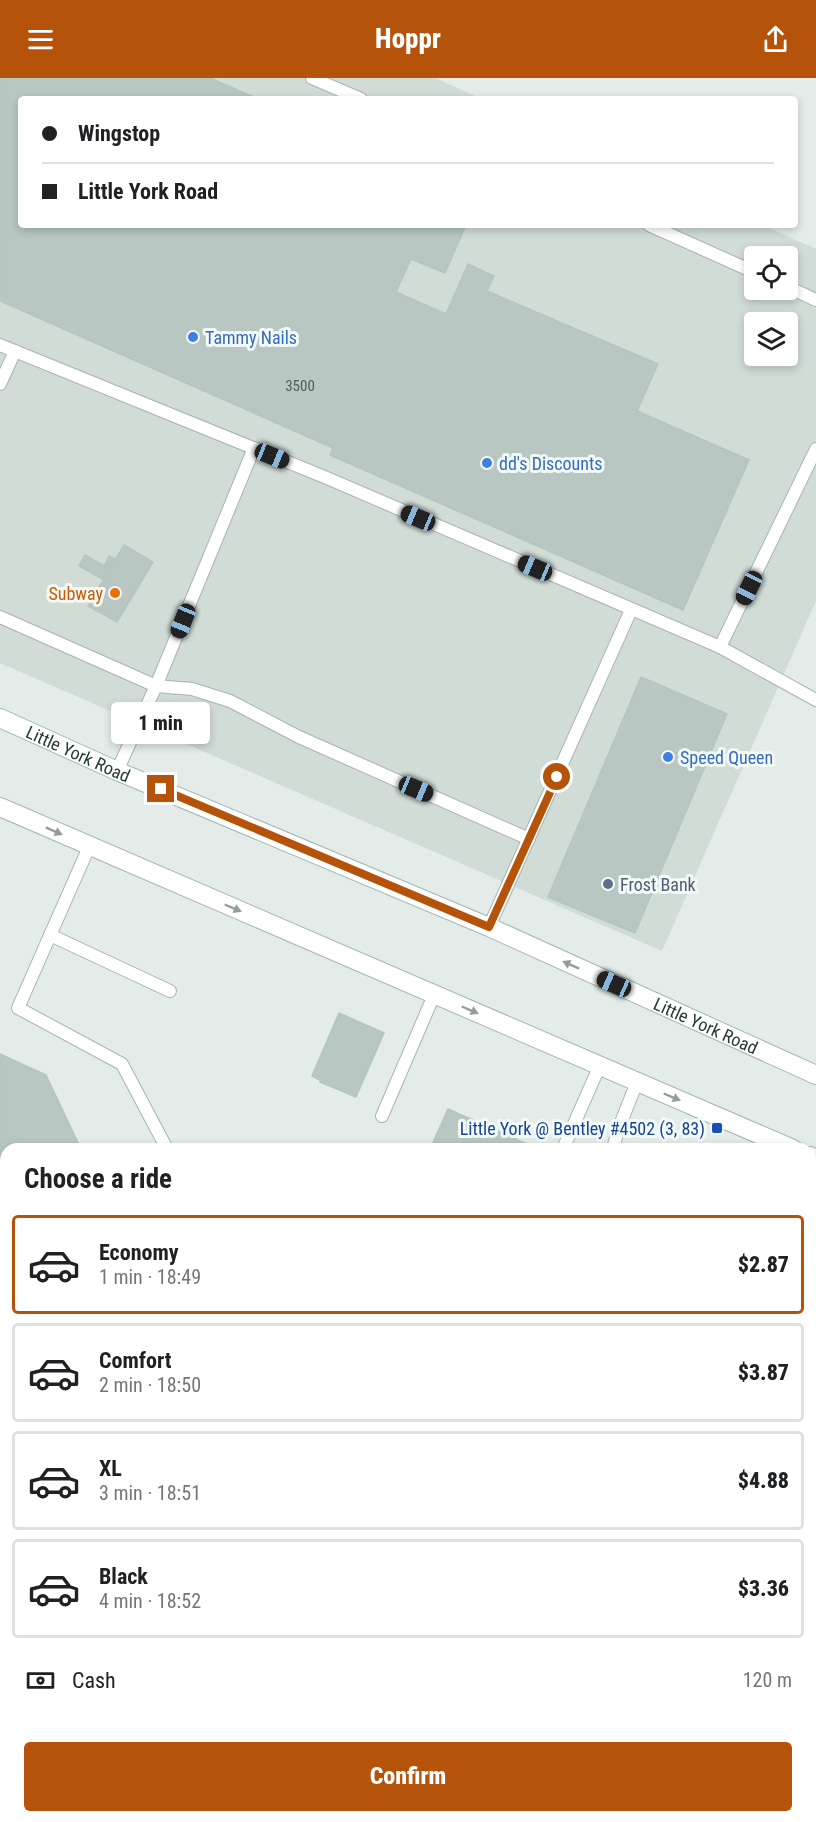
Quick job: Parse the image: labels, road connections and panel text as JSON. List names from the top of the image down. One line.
{"streets":{"main road":["Little York Road"]},"places":{"other":["Tammy Nails","dd's Discounts","Subway","Speed Queen","Frost Bank"],"transit":["Little York @ Bentley #4502 (3, 83)"]},"house_numbers":["3500"],"page":{"header":"Hoppr","banner":["Wingstop","Little York Road"],"bubble":"1 min","heading":"Choose a ride","list":[{"name":"Economy","note":"1 min · 18:49","value":"$2.87"},{"name":"Comfort","note":"2 min · 18:50","value":"$3.87"},{"name":"XL","note":"3 min · 18:51","value":"$4.88"},{"name":"Black","note":"4 min · 18:52","value":"$3.36"}],"pay":["Cash","120 m"],"buttons":"Confirm"}}
